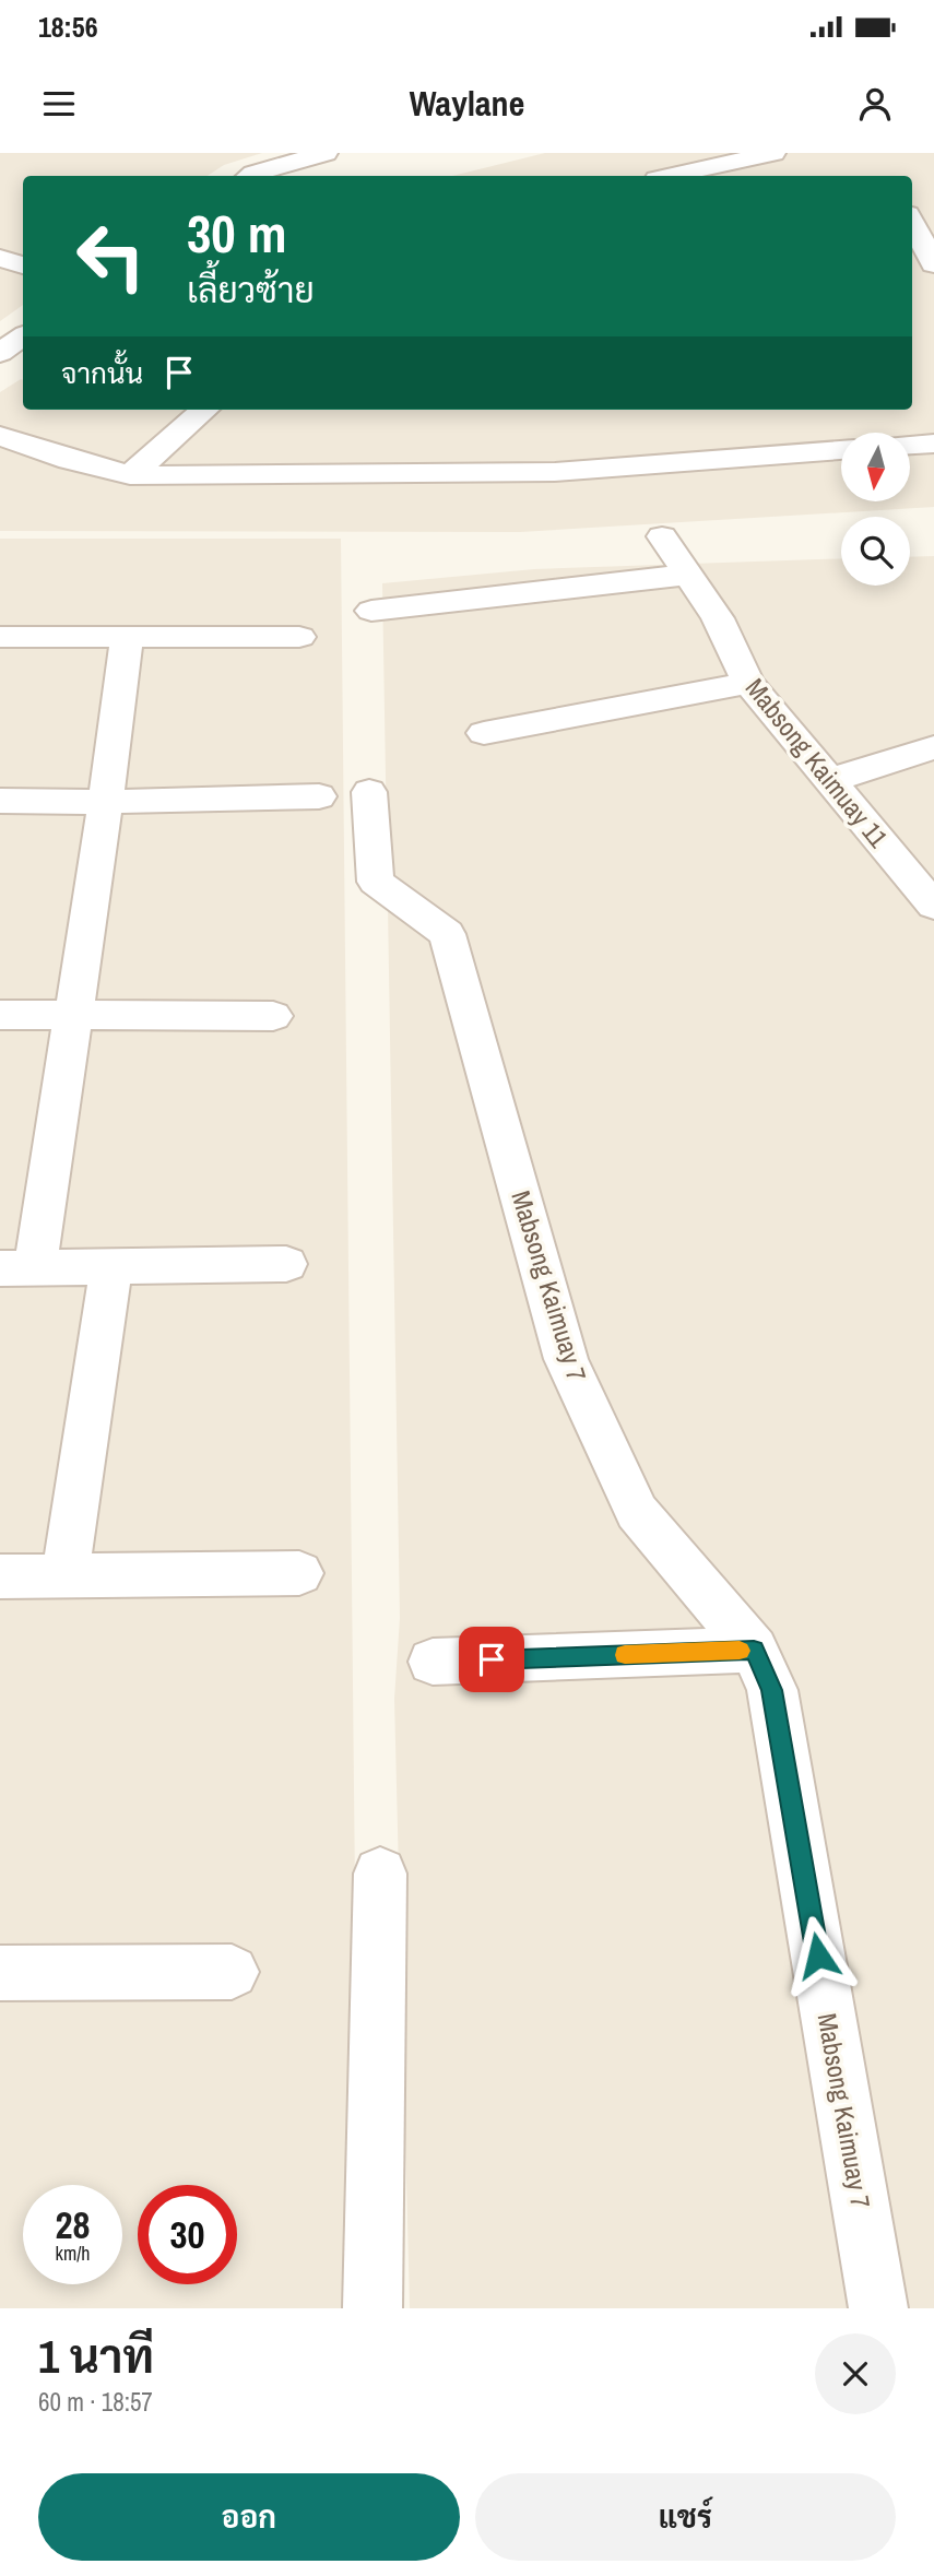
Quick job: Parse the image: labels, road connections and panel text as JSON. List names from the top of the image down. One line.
{"streets":{"street":["Mabsong Kaimuay 11","Mabsong Kaimuay 7"]},"north":"bottom","page":{"status":"18:56","header":"Waylane","turn":["30 m","เลี้ยวซ้าย"],"then":"จากนั้น","speed":"28 km/h","limit":"30","heading":["1 นาที","60 m · 18:57"],"buttons":["ออก","แชร์"]}}
